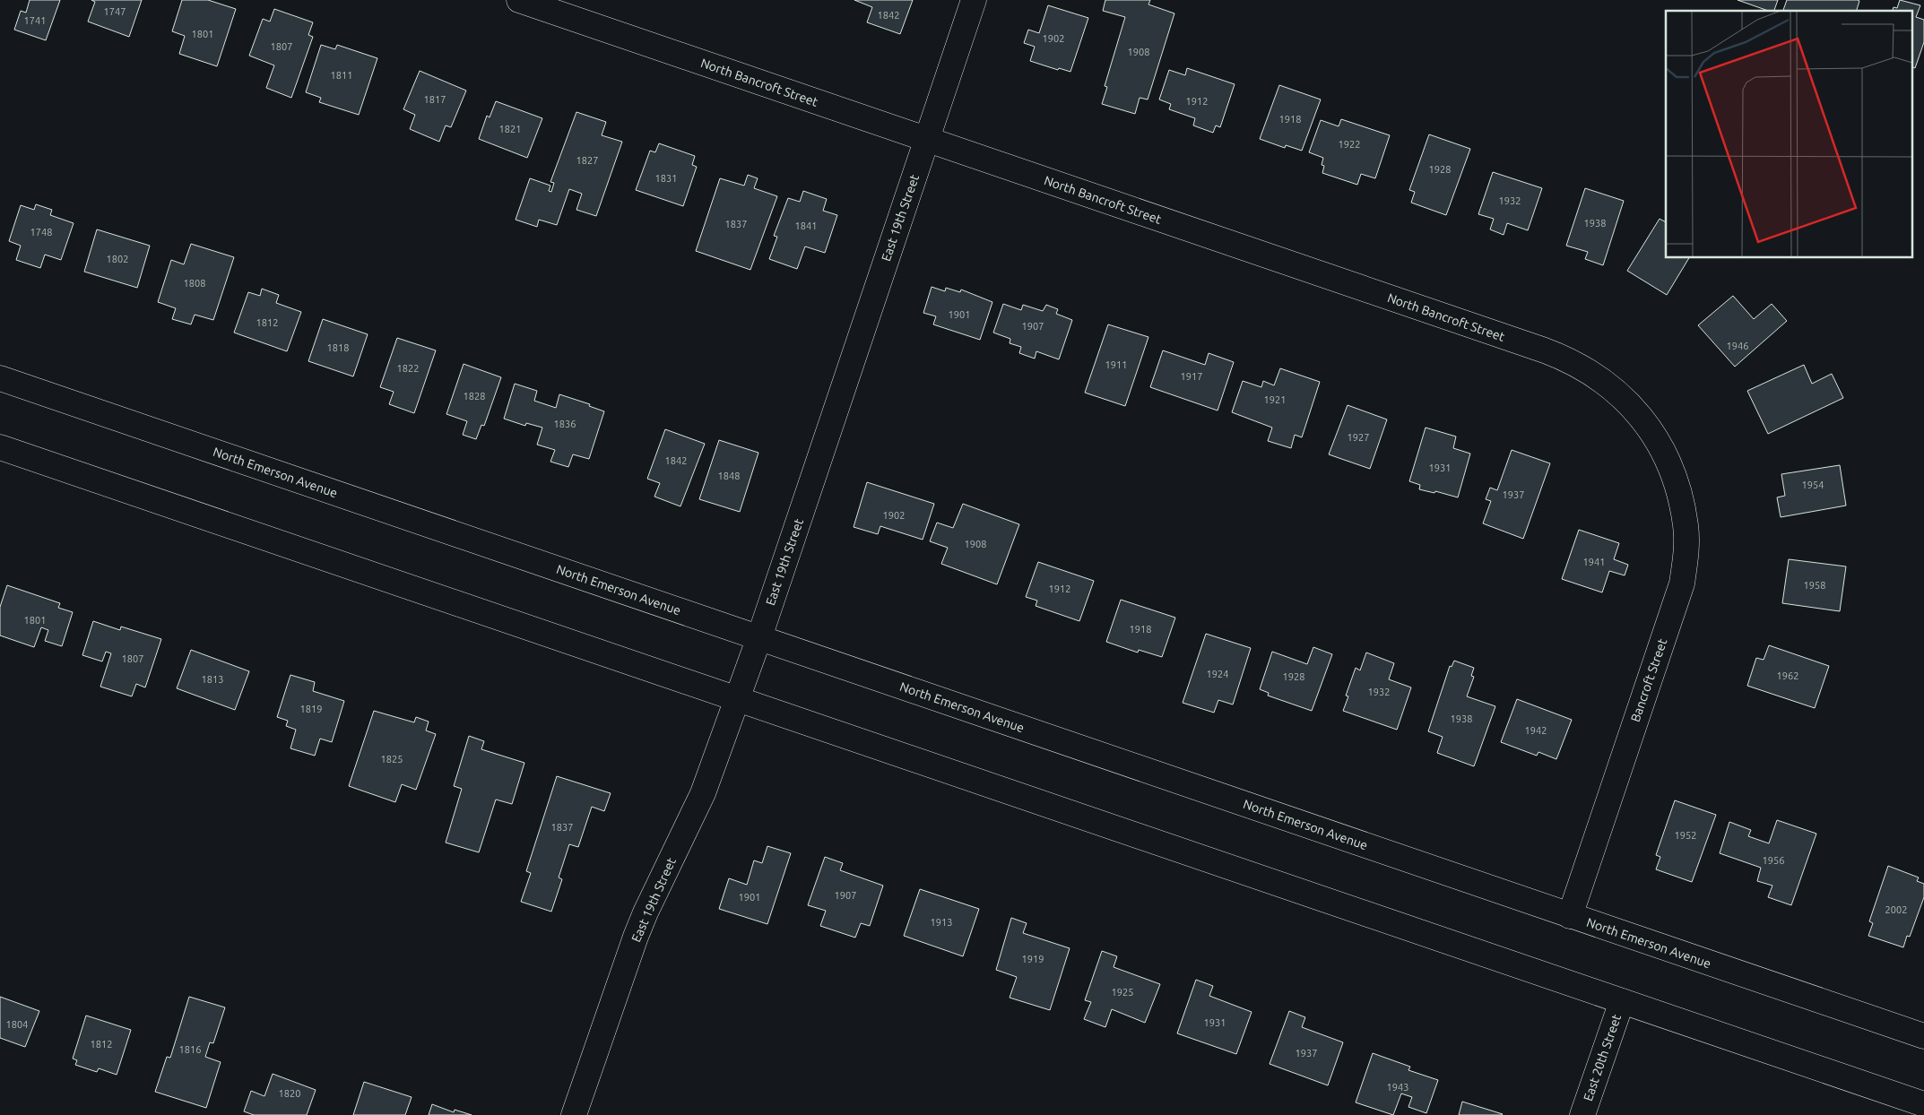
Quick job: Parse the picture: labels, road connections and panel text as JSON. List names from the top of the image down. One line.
{"streets":{"main road":["North Bancroft Street","East 19th Street","North Emerson Avenue","Bancroft Street","East 20th Street"]},"crossings":[["North Bancroft Street","East 19th Street"],["North Bancroft Street","Bancroft Street"],["East 19th Street","North Emerson Avenue"],["North Emerson Avenue","Bancroft Street"]],"house_numbers":["1747","1842","1741","1801","1902","1807","1908","1811","1817","1912","1918","1821","1922","1827","1928","1831","1932","1938","1837","1841","1748","1802","1808","1901","1812","1907","1946","1818","1911","1822","1917","1828","1921","1836","1927","1842","1931","1848","1954","1937","1902","1908","1941","1958","1912","1801","1918","1807","1924","1962","1928","1813","1932","1819","1938","1942","1825","1837","1952","1956","1907","1901","2002","1913","1919","1925","1931","1804","1812","1816","1937","1943","1820"]}
